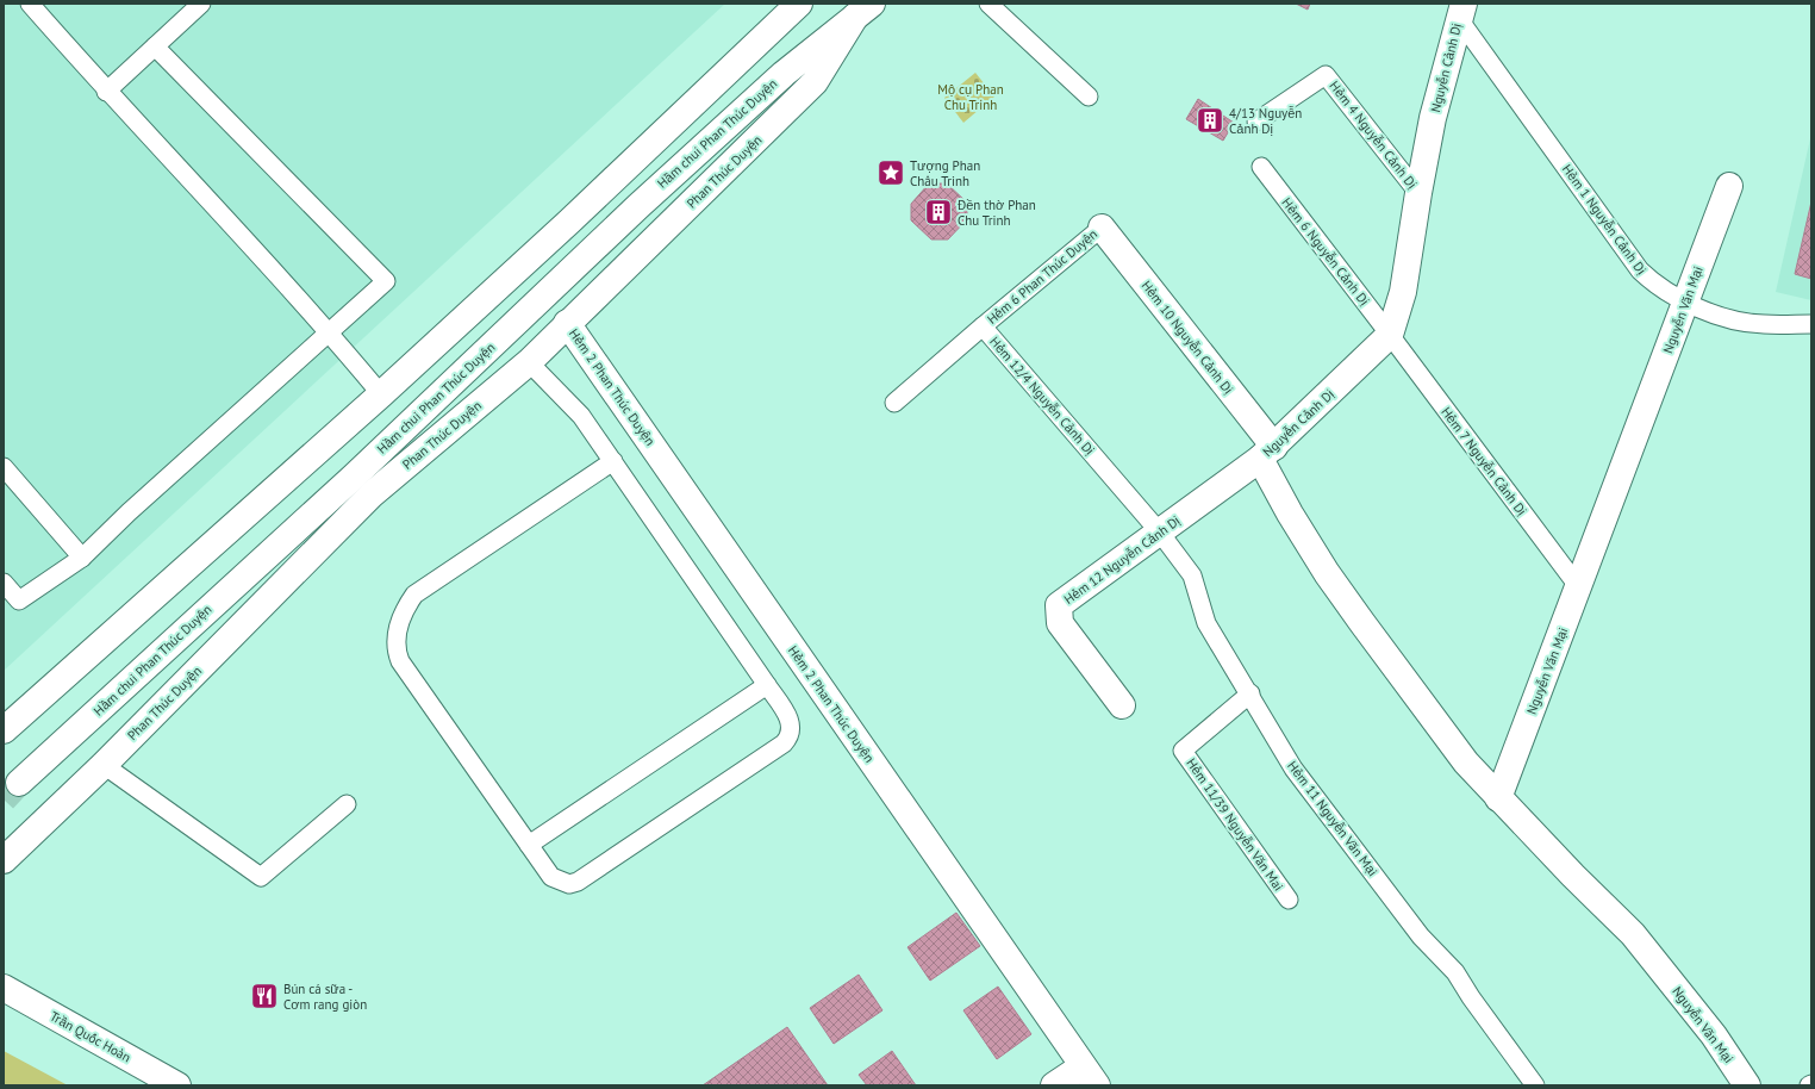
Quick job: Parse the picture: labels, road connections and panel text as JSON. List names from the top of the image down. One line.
{"streets":{"main road":["Nguyễn Cảnh Dị","Hầm chui Phan Thúc Duyện","Phan Thúc Duyện","Nguyễn Văn Mại","Hẻm 10 Nguyễn Cảnh Dị","Hẻm 2 Phan Thúc Duyện","Hẻm 12 Nguyễn Cảnh Dị","Trần Quốc Hoàn"],"lane":["Hẻm 4 Nguyễn Cảnh Dị","Hẻm 1 Nguyễn Cảnh Dị","Hẻm 6 Nguyễn Cảnh Dị","Hẻm 6 Phan Thúc Duyện","Hẻm 12/4 Nguyễn Cảnh Dị","Hẻm 7 Nguyễn Cảnh Dị","Hẻm 11 Nguyễn Văn Mại","Hẻm 11/39 Nguyễn Văn Mai"]},"crossings":[["Nguyễn Cảnh Dị","Hẻm 4 Nguyễn Cảnh Dị"],["Nguyễn Cảnh Dị","Hẻm 1 Nguyễn Cảnh Dị"],["Nguyễn Cảnh Dị","Hẻm 6 Nguyễn Cảnh Dị"],["Nguyễn Cảnh Dị","Nguyễn Văn Mại"],["Nguyễn Cảnh Dị","Hẻm 10 Nguyễn Cảnh Dị"],["Nguyễn Cảnh Dị","Hẻm 7 Nguyễn Cảnh Dị"],["Nguyễn Cảnh Dị","Hẻm 12 Nguyễn Cảnh Dị"],["Hầm chui Phan Thúc Duyện","Phan Thúc Duyện"],["Phan Thúc Duyện","Hẻm 2 Phan Thúc Duyện"],["Hẻm 1 Nguyễn Cảnh Dị","Nguyễn Văn Mại"],["Hẻm 6 Nguyễn Cảnh Dị","Hẻm 7 Nguyễn Cảnh Dị"],["Hẻm 6 Phan Thúc Duyện","Hẻm 10 Nguyễn Cảnh Dị"],["Hẻm 6 Phan Thúc Duyện","Hẻm 12/4 Nguyễn Cảnh Dị"],["Nguyễn Văn Mại","Hẻm 7 Nguyễn Cảnh Dị"],["Hẻm 10 Nguyễn Cảnh Dị","Hẻm 12 Nguyễn Cảnh Dị"],["Hẻm 12/4 Nguyễn Cảnh Dị","Hẻm 12 Nguyễn Cảnh Dị"],["Hẻm 12/4 Nguyễn Cảnh Dị","Hẻm 11 Nguyễn Văn Mại"],["Hẻm 12 Nguyễn Cảnh Dị","Hẻm 11 Nguyễn Văn Mại"],["Hẻm 11 Nguyễn Văn Mại","Hẻm 11/39 Nguyễn Văn Mai"]],"parks":["Mộ cụ Phan Chu Trinh"],"places":{"building":["4/13 Nguyễn Cảnh Dị","Đền thờ Phan Chu Trinh"],"place":["Tượng Phan Châu Trinh"],"restaurant":["Bún cá sữa - Cơm rang giòn"]}}
